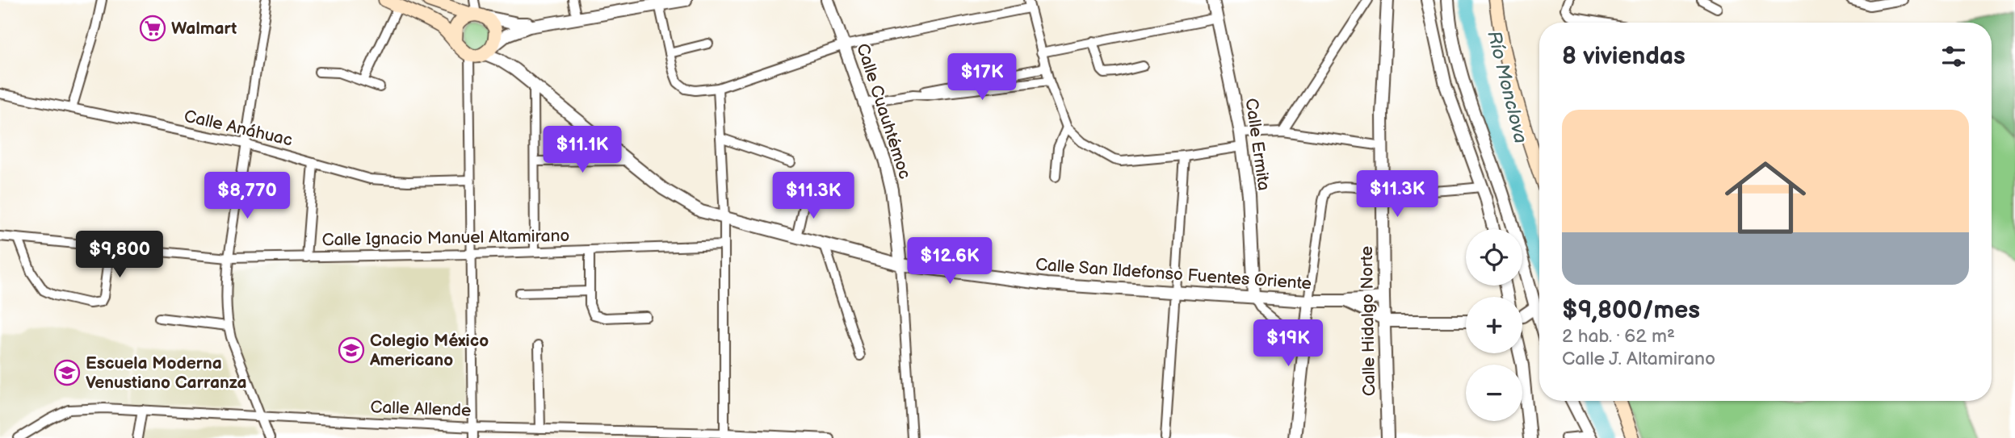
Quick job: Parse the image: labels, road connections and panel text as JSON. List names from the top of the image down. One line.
{"streets":{"street":["Calle Cuauhtémoc","Calle Anáhuac","Calle Ermita","Calle Ignacio Manuel Altamirano","Calle San Ildefonso Fuentes Oriente","Calle Hidalgo Norte","Calle Allende"]},"crossings":[["Calle Cuauhtémoc","Calle San Ildefonso Fuentes Oriente"],["Calle Ermita","Calle San Ildefonso Fuentes Oriente"],["Calle San Ildefonso Fuentes Oriente","Calle Hidalgo Norte"]],"water":["Río Monclova"],"places":{"supermarket":["Walmart"],"school or university":["Colegio México Americano","Escuela Moderna Venustiano Carranza"]},"page":{"heading":"8 viviendas","price":["$17K","$11.1K","$11.3K","$8,770","$11.3K","$9,800","$12.6K","$19K"],"list":[{"name":"$9,800/mes","note":"2 hab. · 62 m² · Calle J. Altamirano"}],"map_buttons":["+","−"]}}
